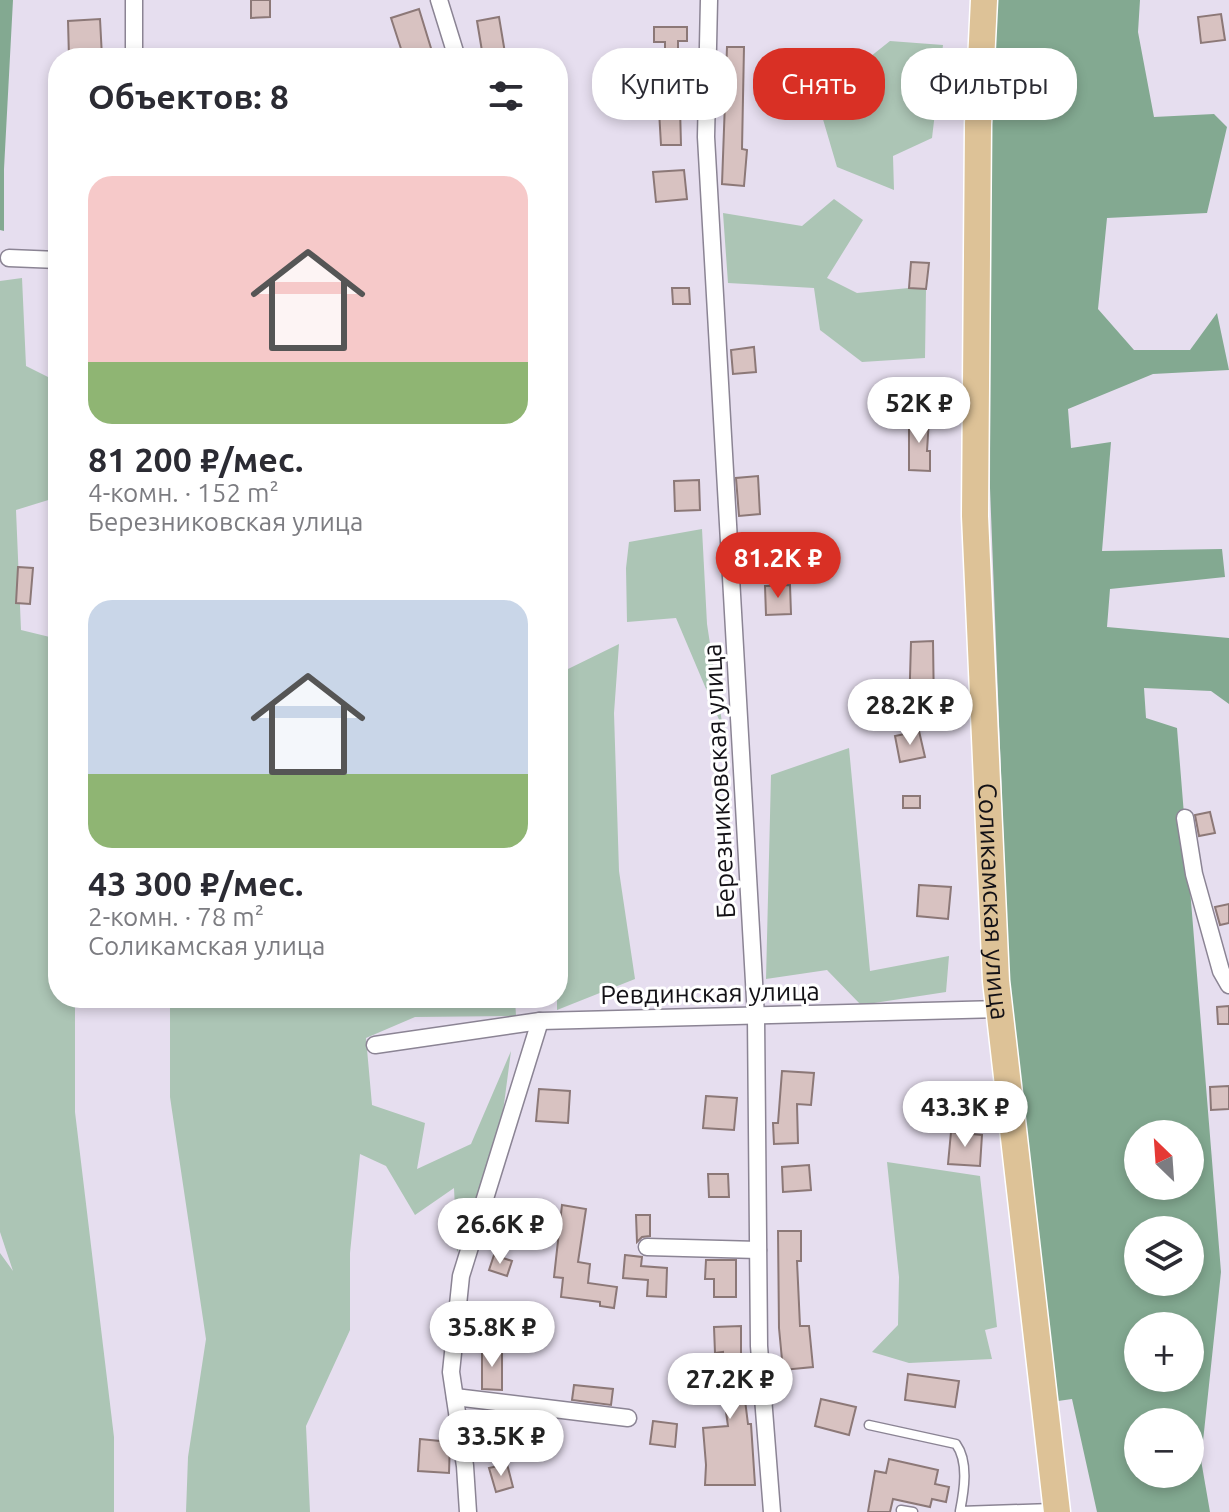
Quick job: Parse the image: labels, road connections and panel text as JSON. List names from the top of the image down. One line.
{"streets":{"main road":["Соликамская улица"],"street":["Березниковская улица","Ревдинская улица"]},"crossings":[["Березниковская улица","Ревдинская улица"],["Соликамская улица","Ревдинская улица"]],"north":"top left","page":{"chip":["Купить","Снять","Фильтры"],"heading":"Объектов: 8","list":[{"name":"81 200 ₽/мес.","note":"4-комн. · 152 m² · Березниковская улица"},{"name":"43 300 ₽/мес.","note":"2-комн. · 78 m² · Соликамская улица"}],"price":["52K ₽","81.2K ₽","28.2K ₽","43.3K ₽","26.6K ₽","35.8K ₽","27.2K ₽","33.5K ₽"],"map_buttons":["+","−"]}}
